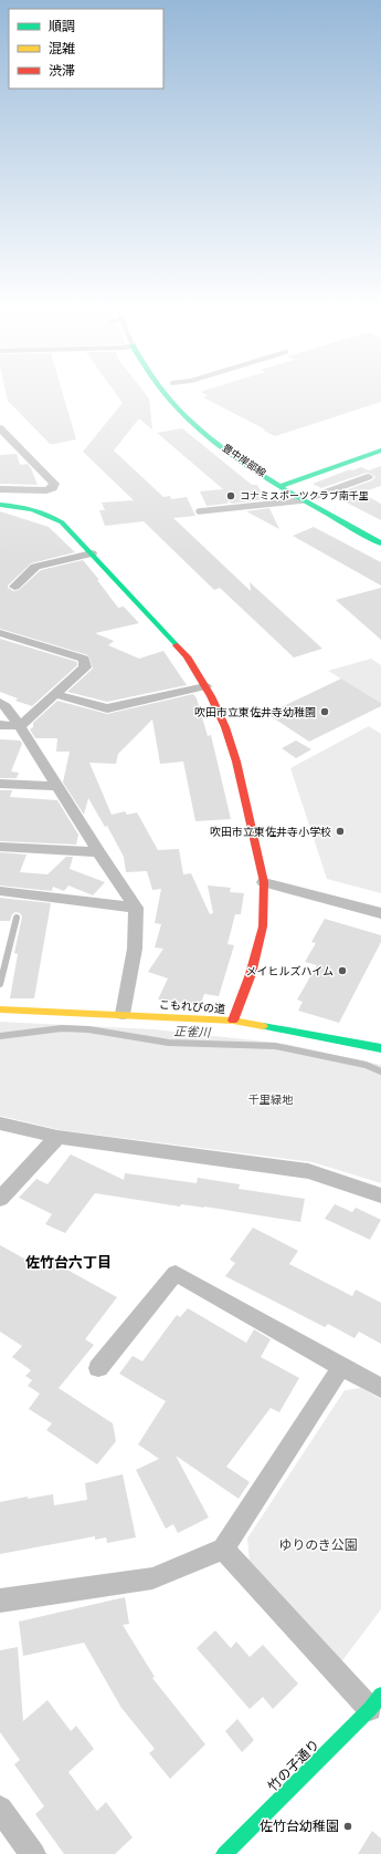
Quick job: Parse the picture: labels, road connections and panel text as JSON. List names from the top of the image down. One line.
{"streets":{"street":["豊中岸部線","こもれびの道","竹の子通り"]},"districts":["佐竹台六丁目"],"water":["正雀川"],"parks":["千里緑地","ゆりのき公園"],"places":["コナミスポーツクラブ南千里","吹田市立東佐井寺幼稚園","吹田市立東佐井寺小学校","メイヒルズハイム","佐竹台幼稚園"],"legend":["順調","混雑","渋滞"]}
